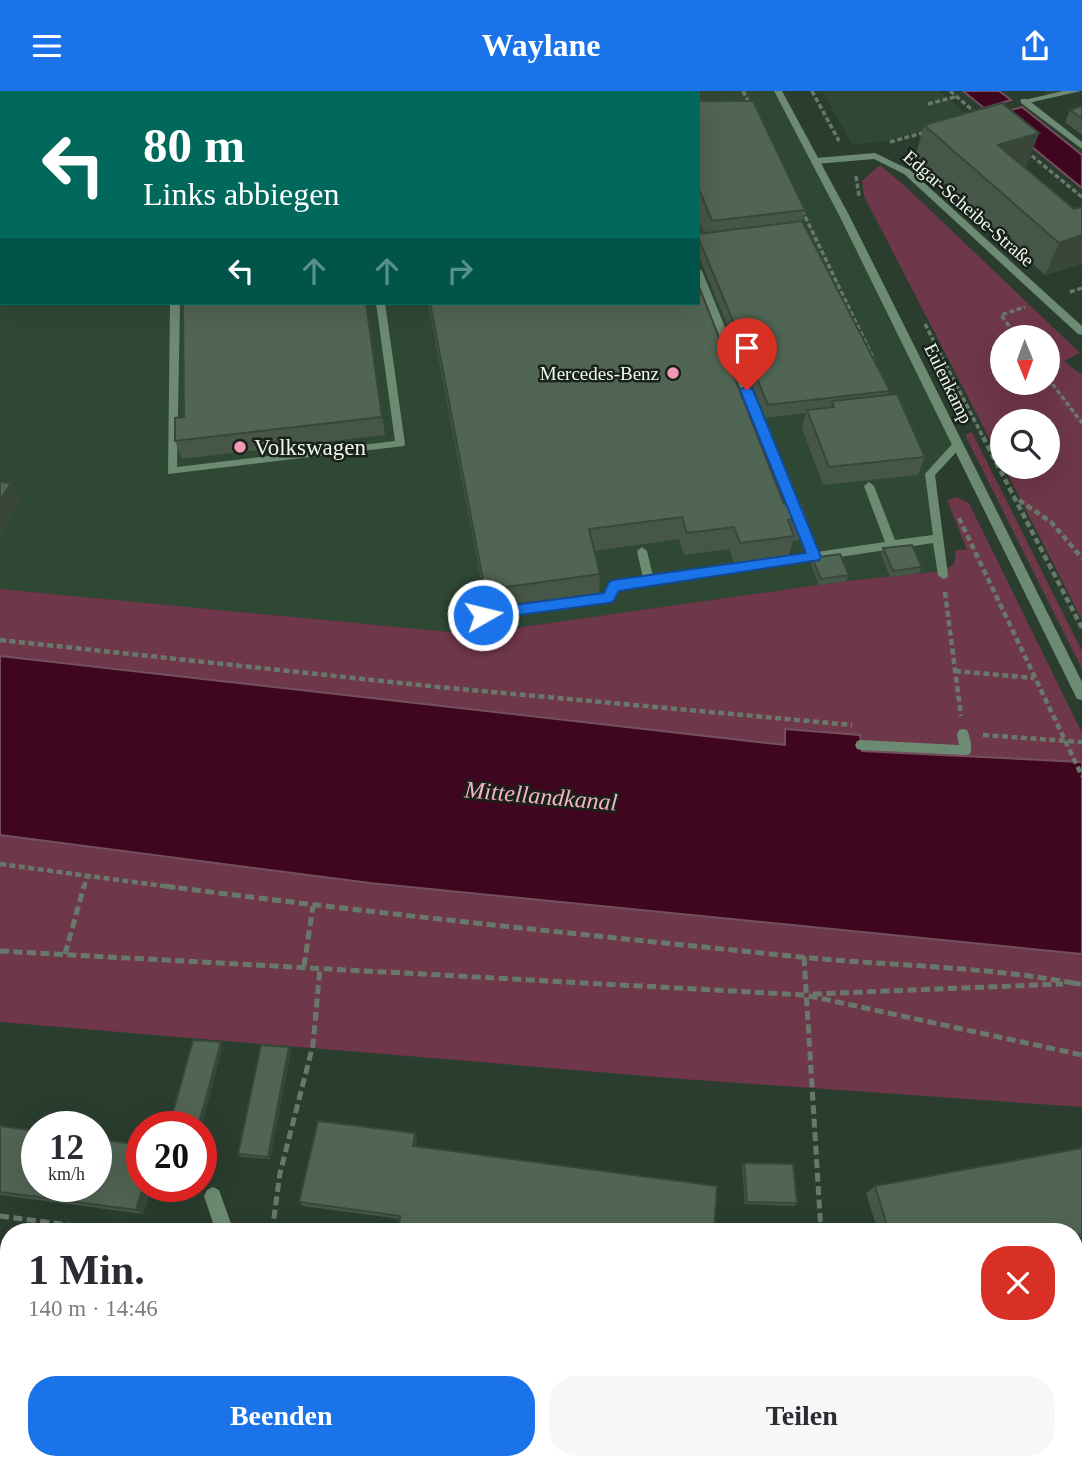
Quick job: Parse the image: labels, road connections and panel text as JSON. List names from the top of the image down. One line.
{"streets":{"street":["Edgar-Scheibe-Straße","Eulenkamp"]},"crossings":[["Edgar-Scheibe-Straße","Eulenkamp"]],"water":["Mittellandkanal"],"places":["Mercedes-Benz","Volkswagen"],"north":"bottom","page":{"header":"Waylane","turn":["80 m","Links abbiegen"],"speed":"12 km/h","limit":"20","heading":["1 Min.","140 m · 14:46"],"buttons":["Beenden","Teilen"]}}
